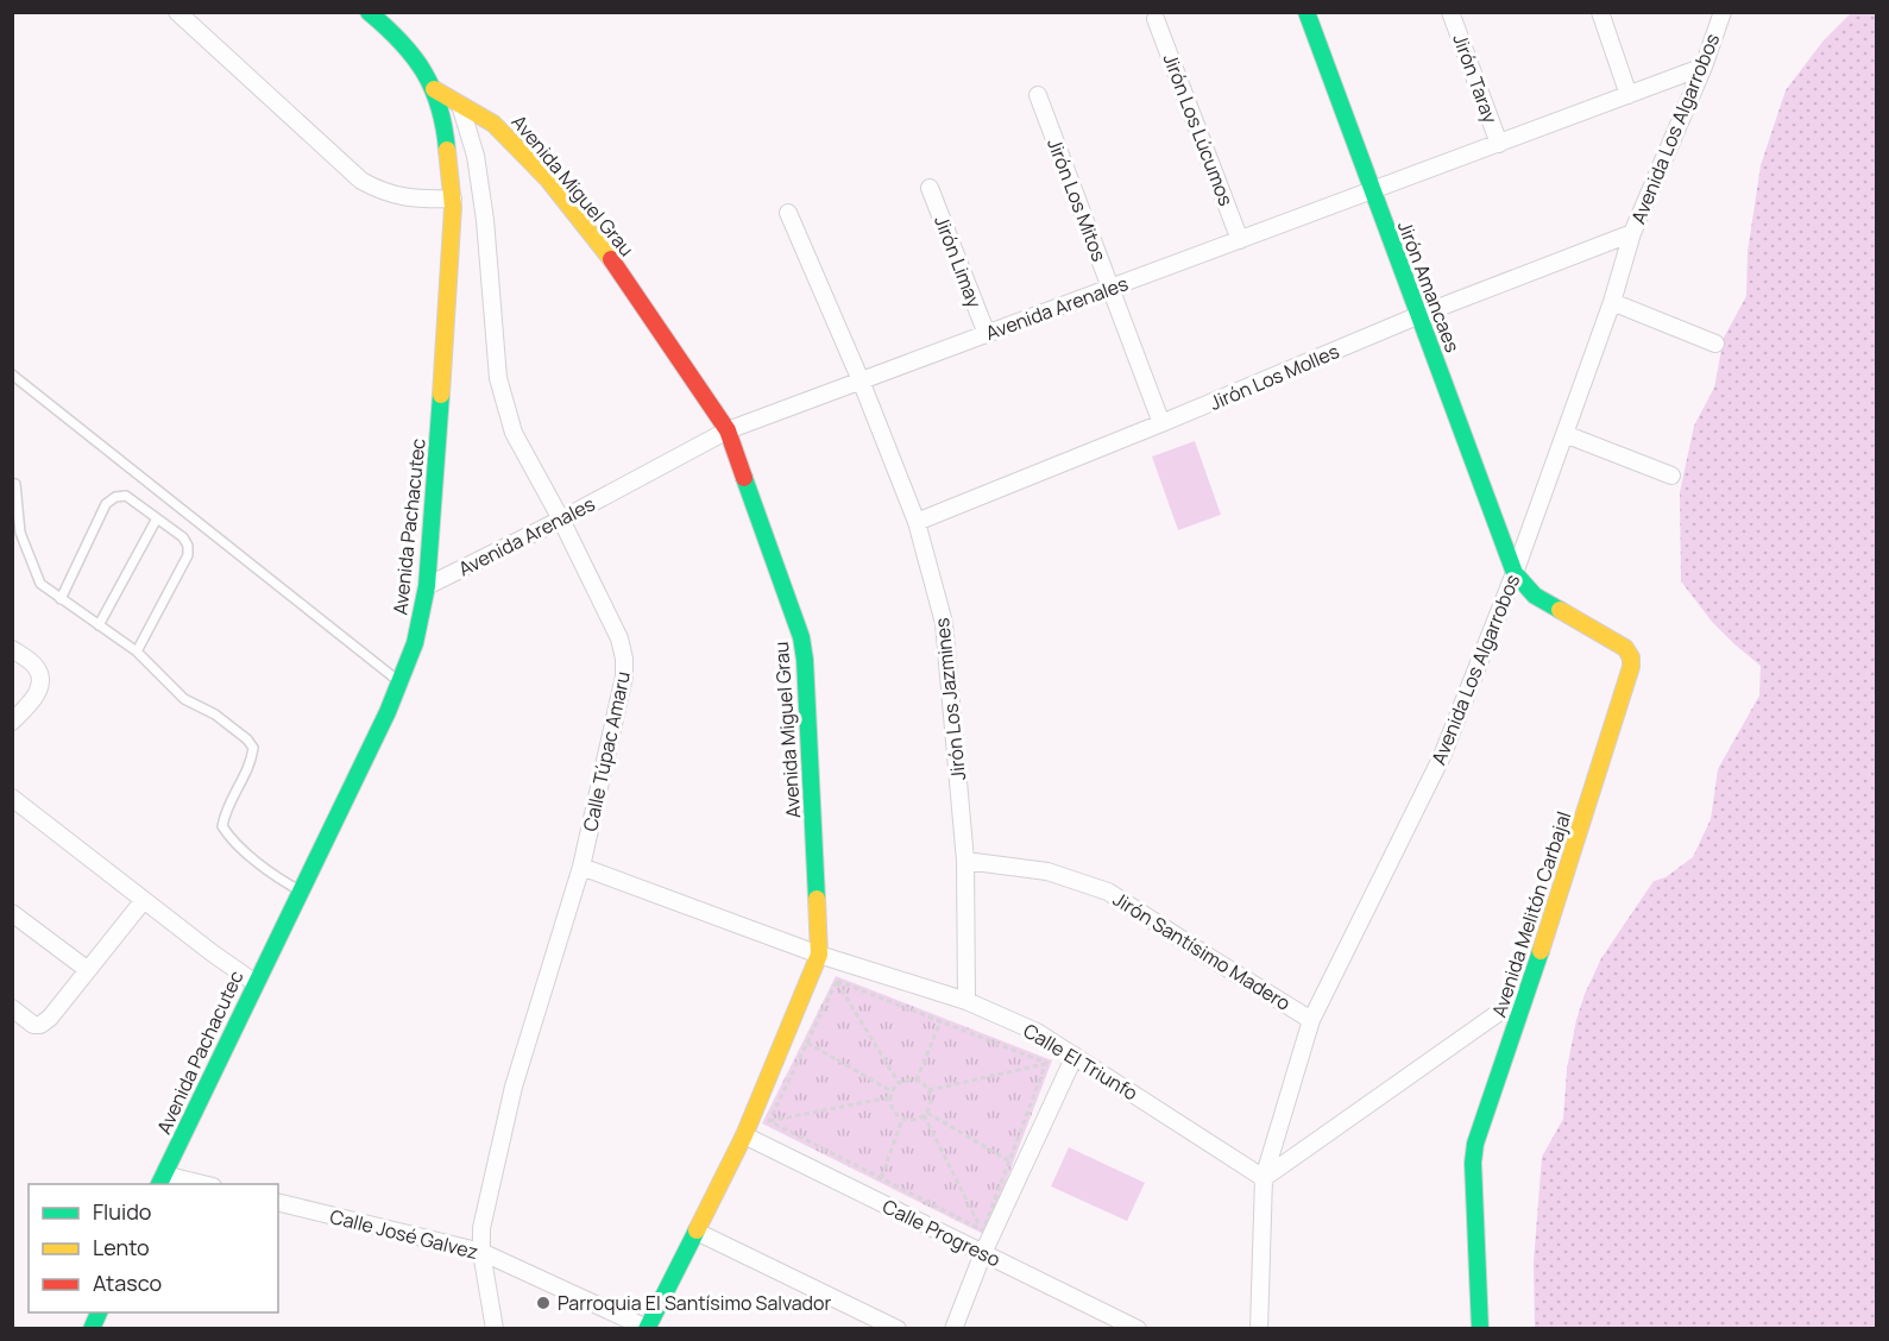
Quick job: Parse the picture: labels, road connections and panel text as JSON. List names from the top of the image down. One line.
{"streets":{"street":["Jirón Taray","Avenida Los Algarrobos","Jirón Los Lúcumos","Avenida Miguel Grau","Jirón Los Mitos","Jirón Limay","Jirón Amancaes","Avenida Arenales","Jirón Los Molles","Avenida Pachacutec","Jirón Los Jazmines","Calle Túpac Amaru","Avenida Melitón Carbajal","Jirón Santísimo Madero","Calle El Triunfo","Calle Progreso","Calle José Galvez"]},"crossings":[["Jirón Taray","Avenida Arenales"],["Avenida Los Algarrobos","Jirón Amancaes"],["Avenida Los Algarrobos","Avenida Arenales"],["Avenida Los Algarrobos","Jirón Los Molles"],["Avenida Los Algarrobos","Avenida Melitón Carbajal"],["Avenida Los Algarrobos","Jirón Santísimo Madero"],["Avenida Los Algarrobos","Calle El Triunfo"],["Jirón Los Lúcumos","Avenida Arenales"],["Avenida Miguel Grau","Avenida Arenales"],["Avenida Miguel Grau","Avenida Pachacutec"],["Avenida Miguel Grau","Calle Túpac Amaru"],["Avenida Miguel Grau","Calle El Triunfo"],["Avenida Miguel Grau","Calle Progreso"],["Avenida Miguel Grau","Calle José Galvez"],["Jirón Los Mitos","Avenida Arenales"],["Jirón Los Mitos","Jirón Los Molles"],["Jirón Limay","Avenida Arenales"],["Jirón Amancaes","Avenida Arenales"],["Jirón Amancaes","Jirón Los Molles"],["Jirón Amancaes","Avenida Melitón Carbajal"],["Avenida Arenales","Avenida Pachacutec"],["Avenida Arenales","Jirón Los Jazmines"],["Avenida Arenales","Calle Túpac Amaru"],["Jirón Los Molles","Jirón Los Jazmines"],["Jirón Los Jazmines","Jirón Santísimo Madero"],["Jirón Los Jazmines","Calle El Triunfo"],["Calle Túpac Amaru","Calle El Triunfo"],["Calle Túpac Amaru","Calle José Galvez"]],"places":["Parroquia El Santísimo Salvador"],"legend":["Fluido","Lento","Atasco"]}
